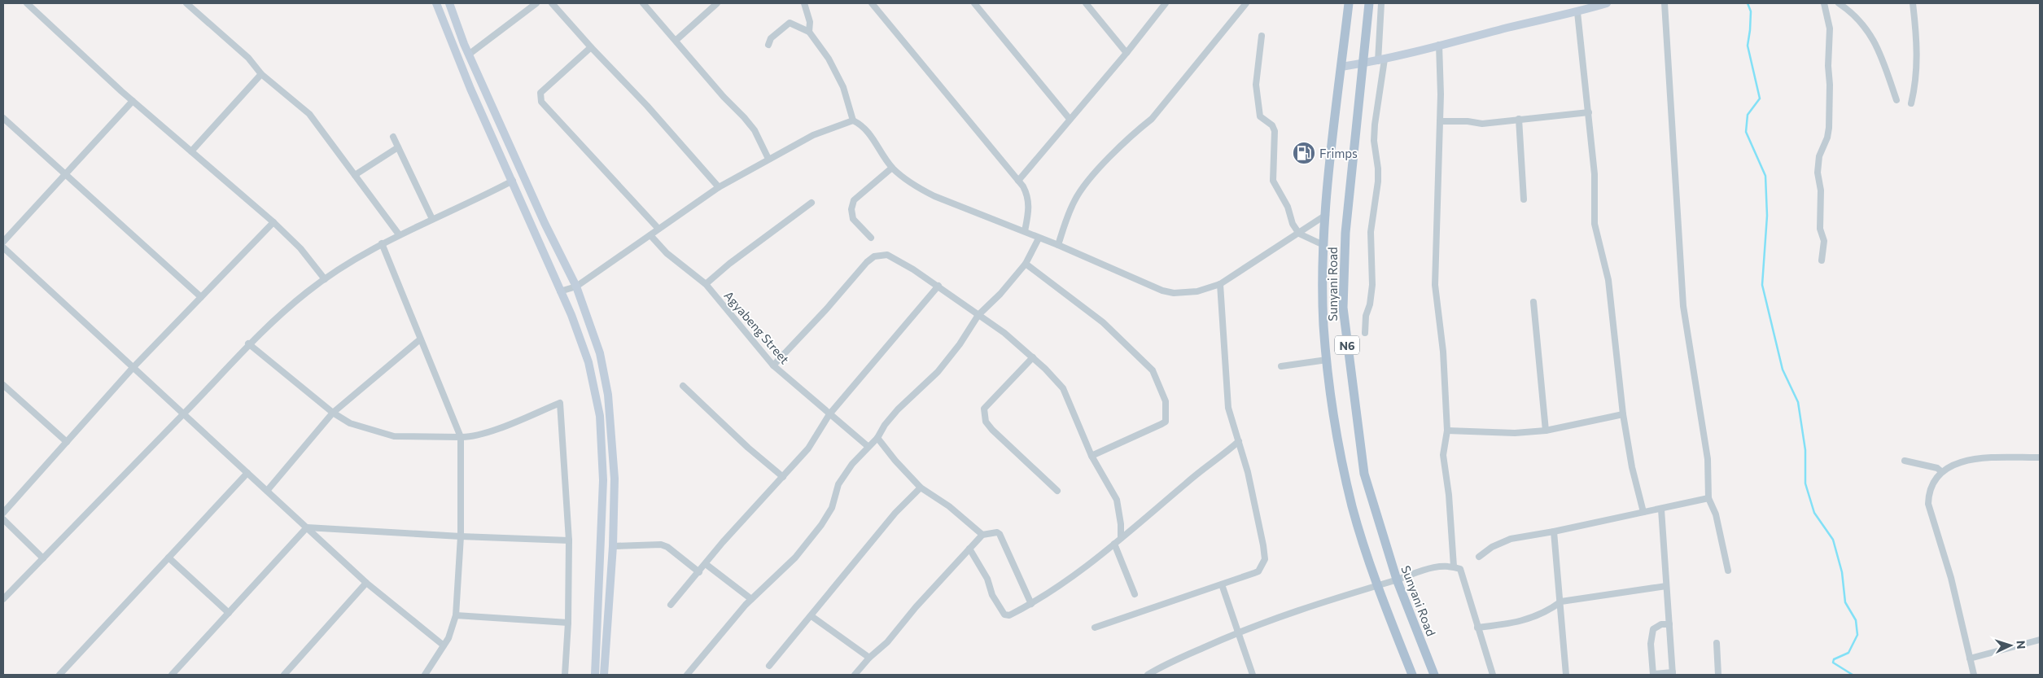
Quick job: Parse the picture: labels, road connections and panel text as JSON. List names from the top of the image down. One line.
{"streets":{"main road":["Sunyani Road","N6"],"street":["Agyabeng Street"]},"places":{"fuel station":["Frimps"]},"north":"right"}
